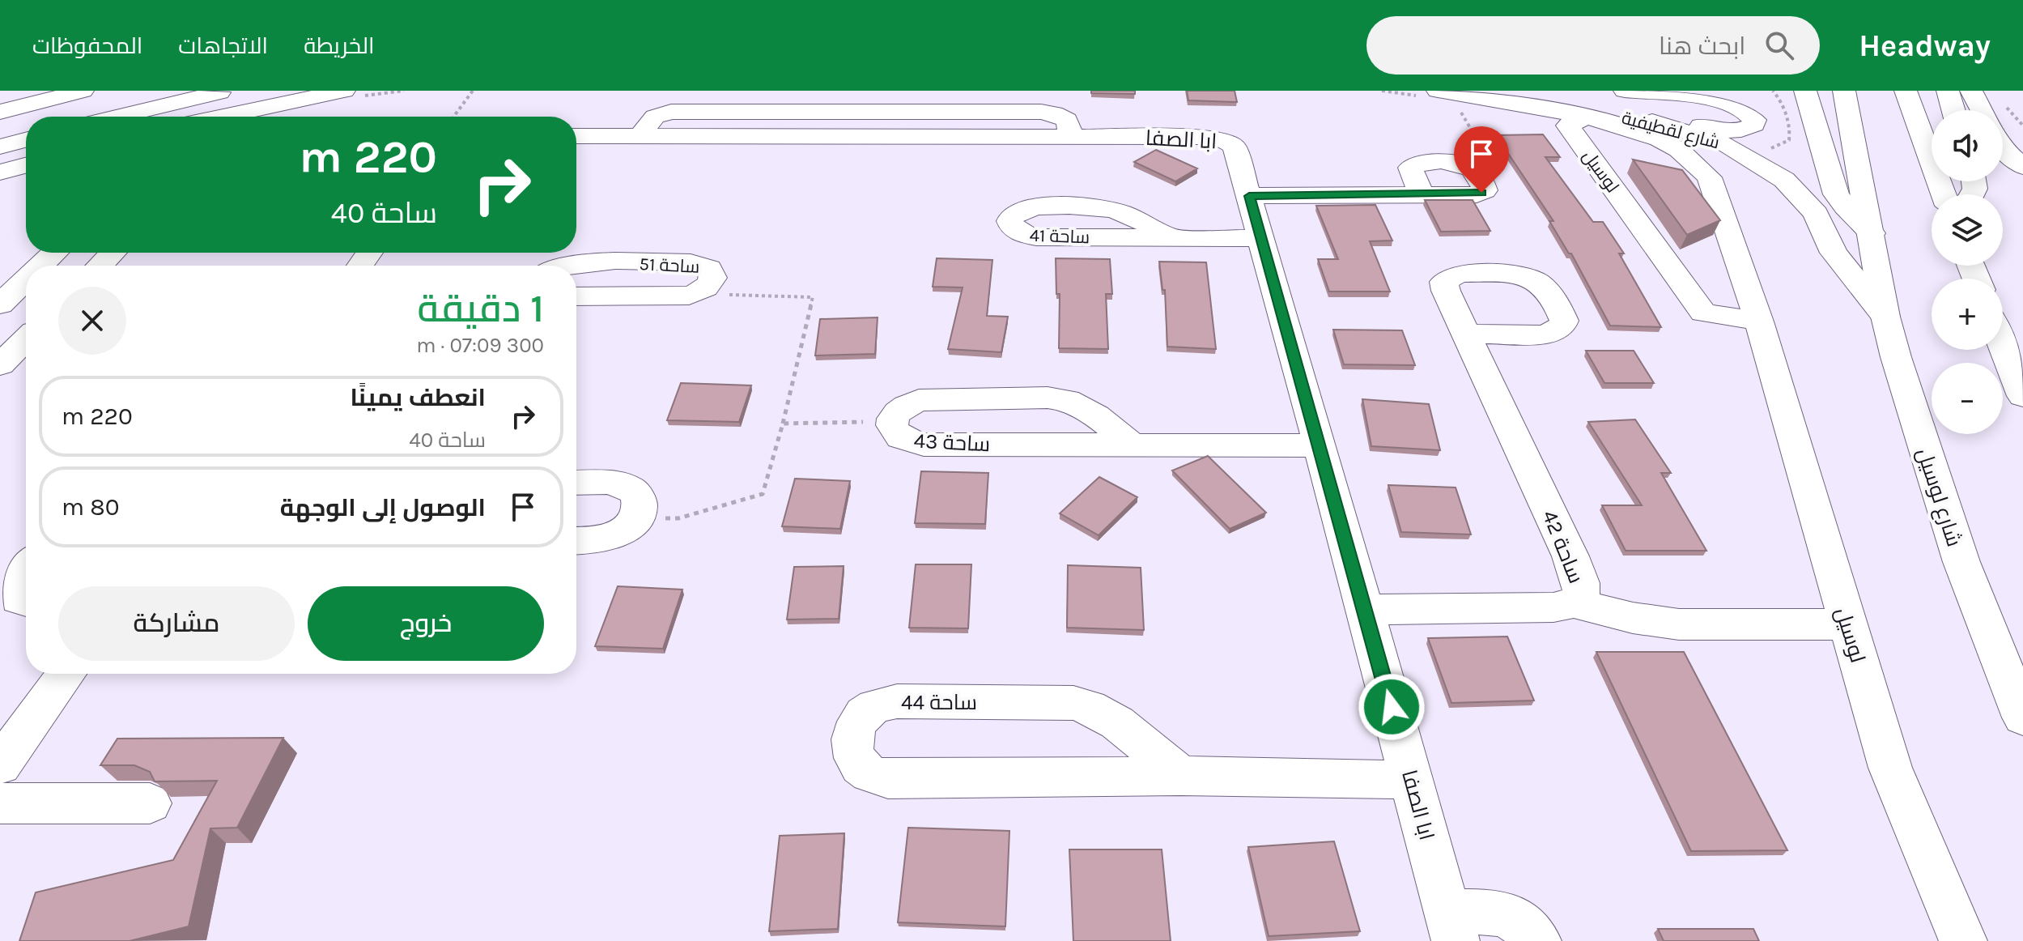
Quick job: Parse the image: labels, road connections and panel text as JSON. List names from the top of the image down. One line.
{"streets":{"main road":["شارع لقطيفية","ابا الصفا","لوسيل","ساحة 41","ساحة 51","ساحة 43","شارع لوسيل","ساحة 42","ساحة 44"]},"crossings":[["شارع لقطيفية","لوسيل"],["شارع لقطيفية","شارع لوسيل"],["ابا الصفا","ساحة 41"],["ابا الصفا","ساحة 43"],["ابا الصفا","ساحة 42"],["ابا الصفا","ساحة 44"]],"page":{"header":"Headway","search":"ابحث هنا","nav":["الخريطة","الاتجاهات","المحفوظات"],"map_buttons":["+","−"],"turn":["220 m","ساحة 40"],"heading":["1 دقيقة","300 m · 07:09"],"list":[{"name":"انعطف يمينًا","note":"ساحة 40","value":"220 m"},{"name":"الوصول إلى الوجهة","value":"80 m"}],"buttons":["خروج","مشاركة"]}}
